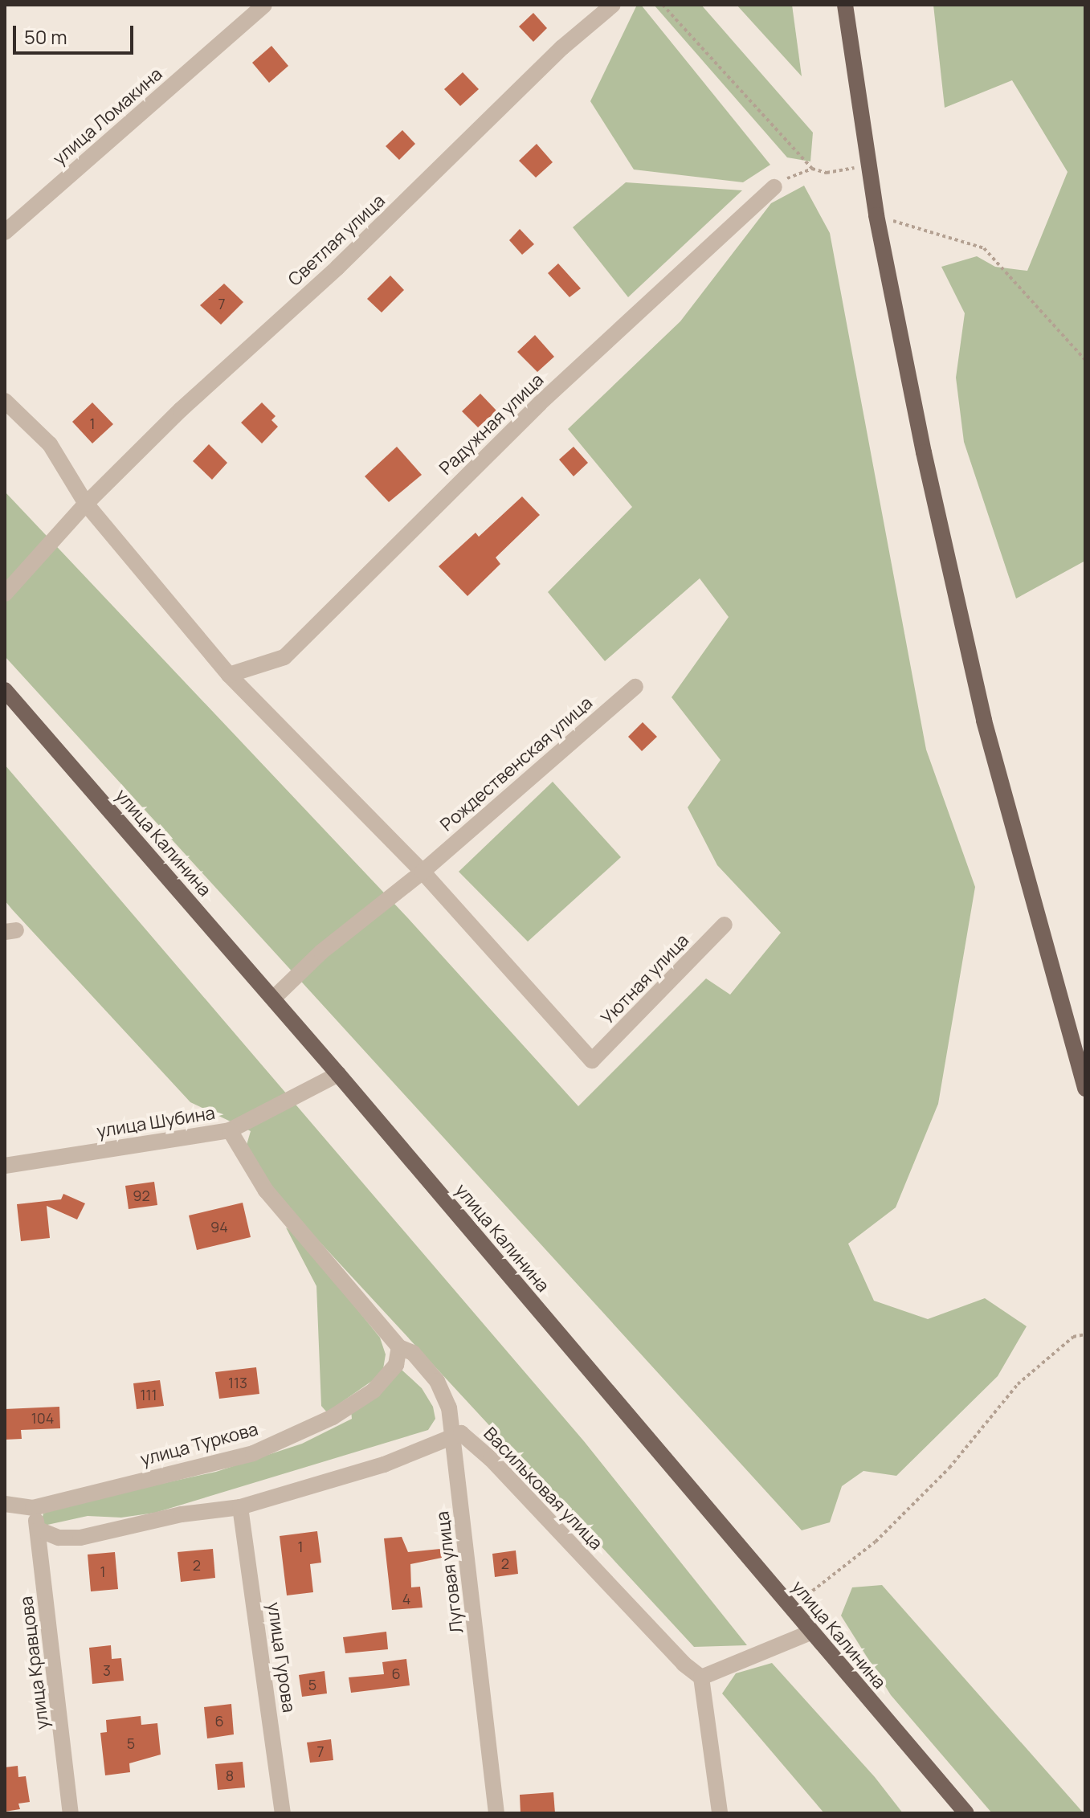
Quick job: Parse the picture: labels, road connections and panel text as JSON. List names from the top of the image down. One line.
{"streets":{"main road":["улица Калинина"],"street":["улица Ломакина","Светлая улица","Радужная улица","Рождественская улица","Уютная улица","улица Шубина","улица Туркова","Васильковая улица","Луговая улица","улица Гурова","улица Кравцова"]},"crossings":[["Рождественская улица","улица Калинина"],["Рождественская улица","Уютная улица"],["улица Калинина","улица Шубина"],["улица Туркова","Луговая улица"],["улица Туркова","улица Кравцова"],["Васильковая улица","Луговая улица"]],"house_numbers":["7","1","92","94","113","111","104","1","2","2","1","4","3","6","5","6","5","7","8"],"scale_bar":"50 m"}
